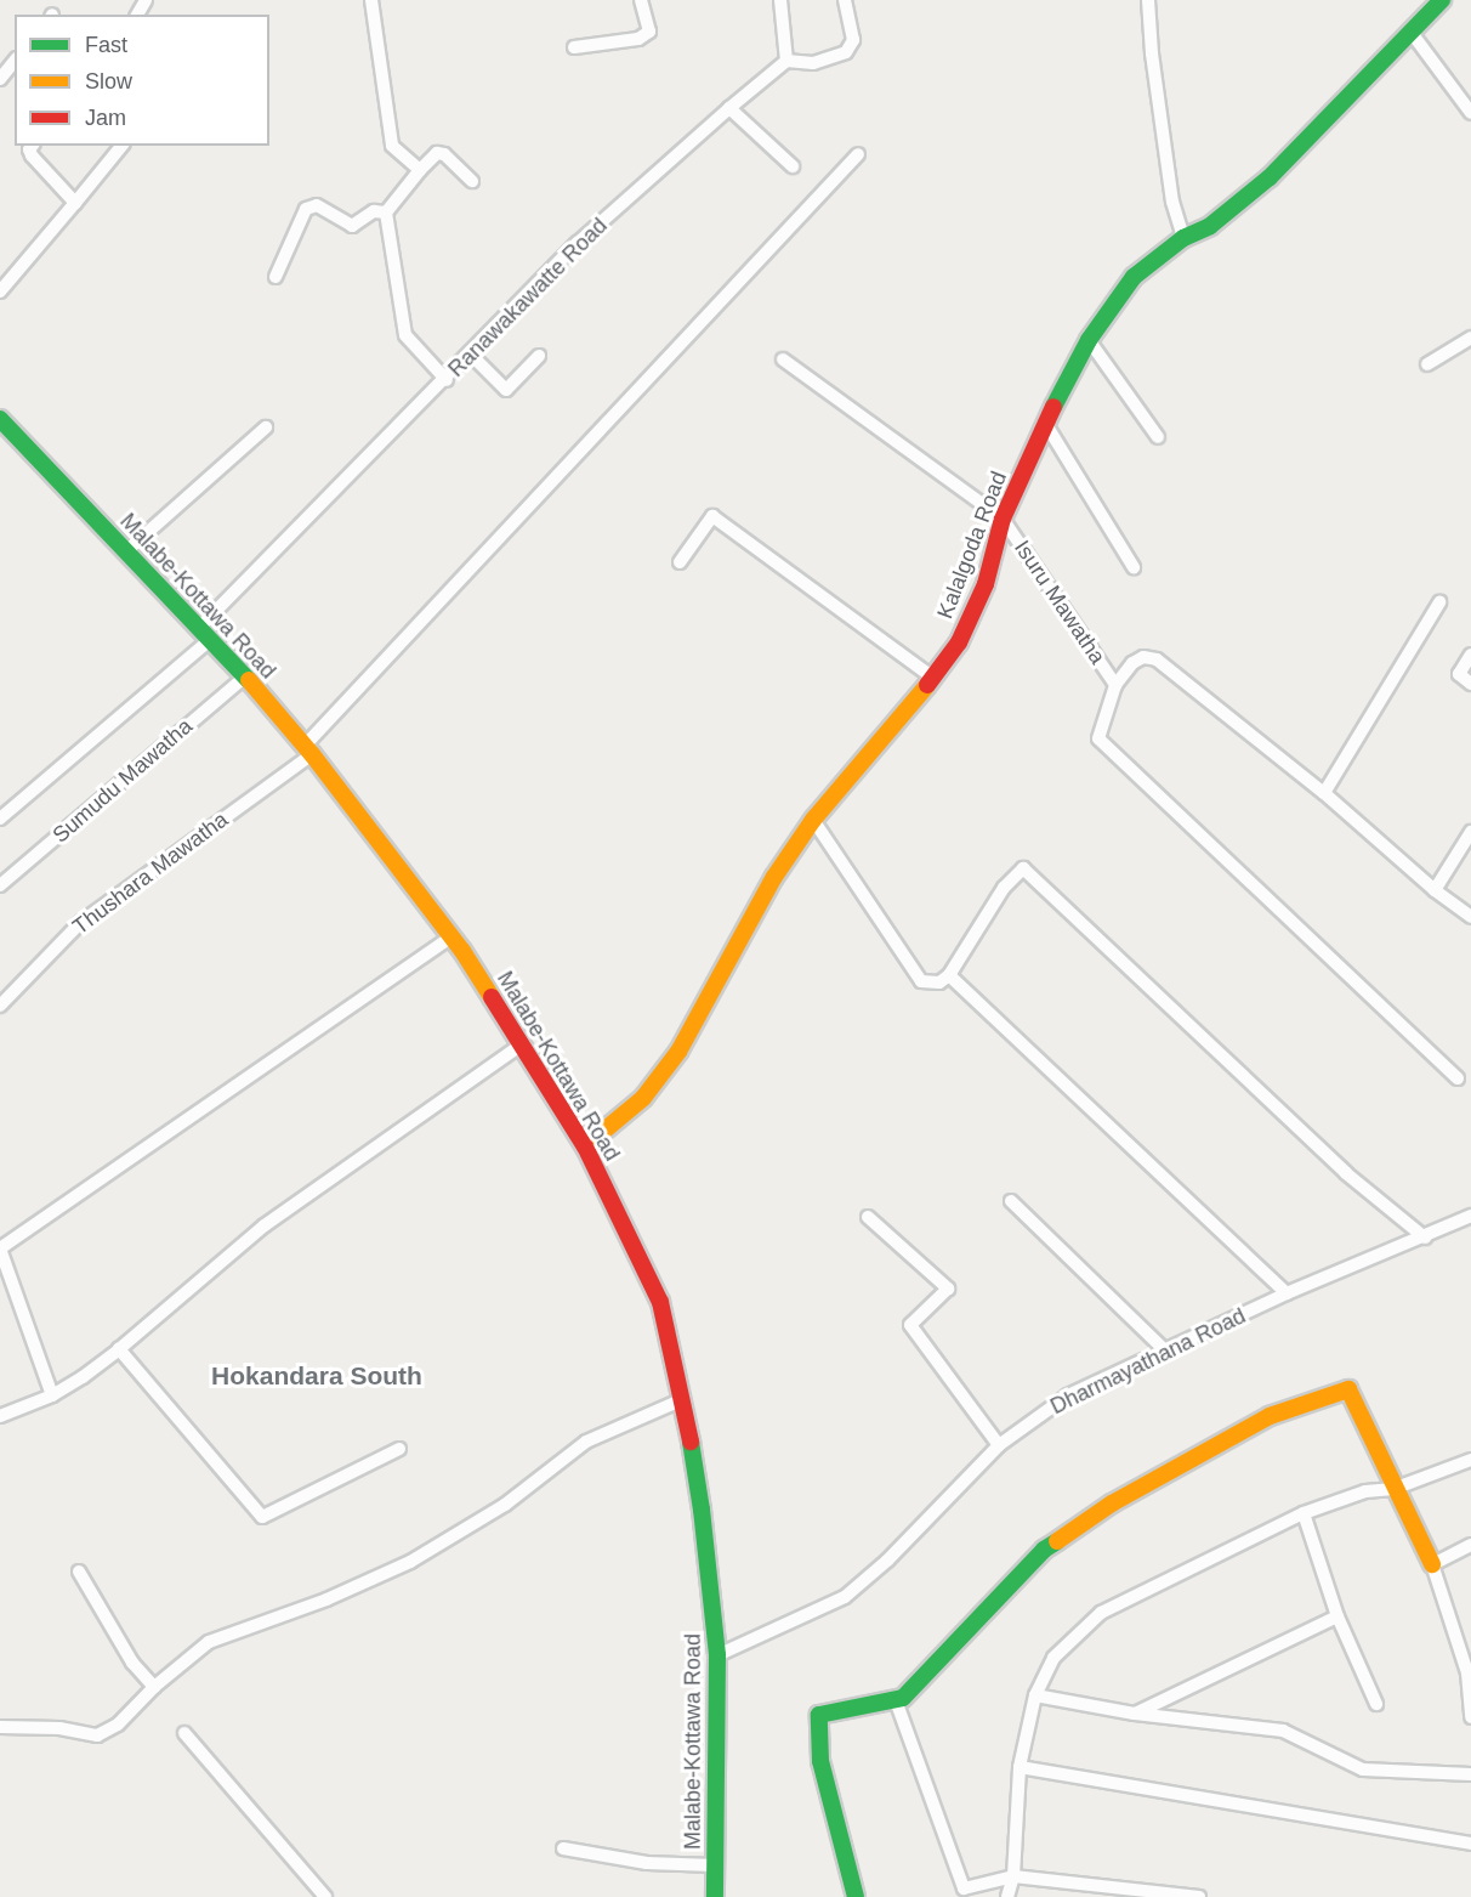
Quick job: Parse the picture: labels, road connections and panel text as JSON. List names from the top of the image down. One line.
{"streets":{"street":["Ranawakawatte Road","Kalalgoda Road","Malabe-Kottawa Road","Isuru Mawatha","Sumudu Mawatha","Thushara Mawatha","Dharmayathana Road"]},"crossings":[["Ranawakawatte Road","Malabe-Kottawa Road"],["Kalalgoda Road","Malabe-Kottawa Road"],["Kalalgoda Road","Isuru Mawatha"],["Malabe-Kottawa Road","Sumudu Mawatha"],["Malabe-Kottawa Road","Thushara Mawatha"],["Malabe-Kottawa Road","Dharmayathana Road"]],"districts":["Hokandara South"],"legend":["Fast","Slow","Jam"]}
